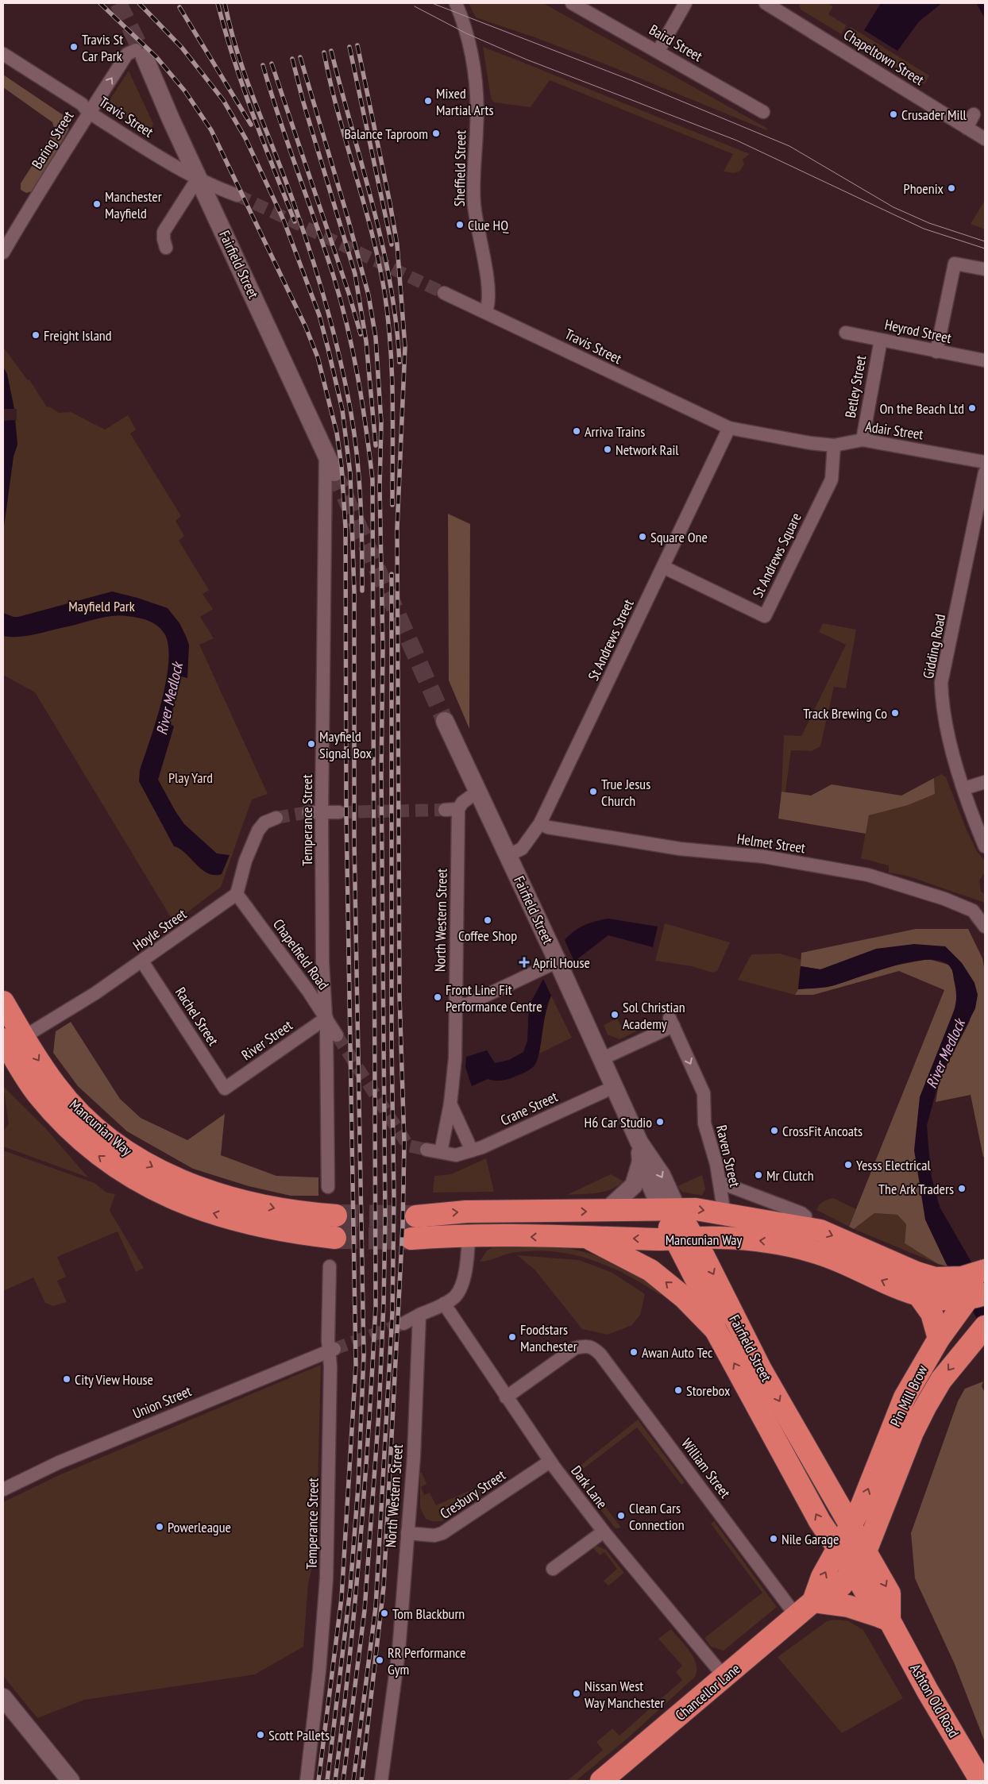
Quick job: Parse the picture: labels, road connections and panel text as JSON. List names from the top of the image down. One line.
{"streets":{"highway":["Fairfield Street","Mancunian Way","Pin Mill Brow","Chancellor Lane","Ashton Old Road"],"street":["Baird Street","Chapeltown Street","Travis Street","Baring Street","Sheffield Street","Heyrod Street","Betley Street","Adair Street","St Andrews Square","St Andrews Street","Gidding Road","Temperance Street","Helmet Street","North Western Street","Hoyle Street","Chapelfield Road","Rachel Street","River Street","Crane Street","Raven Street","Union Street","William Street","Dark Lane","Cresbury Street"]},"crossings":[["Travis Street","Baring Street"],["Travis Street","Sheffield Street"],["Travis Street","Fairfield Street"],["Travis Street","Adair Street"],["Travis Street","St Andrews Street"],["Baring Street","Fairfield Street"],["Fairfield Street","St Andrews Street"],["Fairfield Street","Temperance Street"],["Fairfield Street","Crane Street"],["Fairfield Street","Mancunian Way"],["Fairfield Street","Raven Street"],["Fairfield Street","Pin Mill Brow"],["Fairfield Street","Chancellor Lane"],["Fairfield Street","Ashton Old Road"],["Heyrod Street","Betley Street"],["Betley Street","Adair Street"],["Adair Street","St Andrews Square"],["Adair Street","St Andrews Street"],["St Andrews Square","St Andrews Street"],["St Andrews Street","Helmet Street"],["Temperance Street","Chapelfield Road"],["Temperance Street","River Street"],["Temperance Street","Union Street"],["North Western Street","Crane Street"],["North Western Street","Cresbury Street"],["Hoyle Street","Chapelfield Road"],["Hoyle Street","Rachel Street"],["Hoyle Street","Mancunian Way"],["Chapelfield Road","River Street"],["Rachel Street","River Street"],["Mancunian Way","Raven Street"],["Mancunian Way","Pin Mill Brow"],["Pin Mill Brow","Chancellor Lane"],["Pin Mill Brow","Ashton Old Road"],["William Street","Dark Lane"],["William Street","Chancellor Lane"],["Dark Lane","Cresbury Street"],["Dark Lane","Chancellor Lane"],["Chancellor Lane","Ashton Old Road"]],"water":["River Medlock"],"parks":["Mayfield Park","Play Yard"],"places":{"other":["Travis St Car Park","Mixed Martial Arts","Crusader Mill","Balance Taproom","Phoenix","Manchester Mayfield","Clue HQ","Freight Island","On the Beach Ltd","Arriva Trains","Network Rail","Square One","Track Brewing Co","Mayfield Signal Box","True Jesus Church","Coffee Shop","Front Line Fit Performance Centre","Sol Christian Academy","H6 Car Studio","CrossFit Ancoats","Yesss Electrical","Mr Clutch","The Ark Traders","Foodstars Manchester","Awan Auto Tec","City View House","Storebox","Clean Cars Connection","Powerleague","Nile Garage","Tom Blackburn","RR Performance Gym","Nissan West Way Manchester","Scott Pallets"],"health":["April House"]}}
